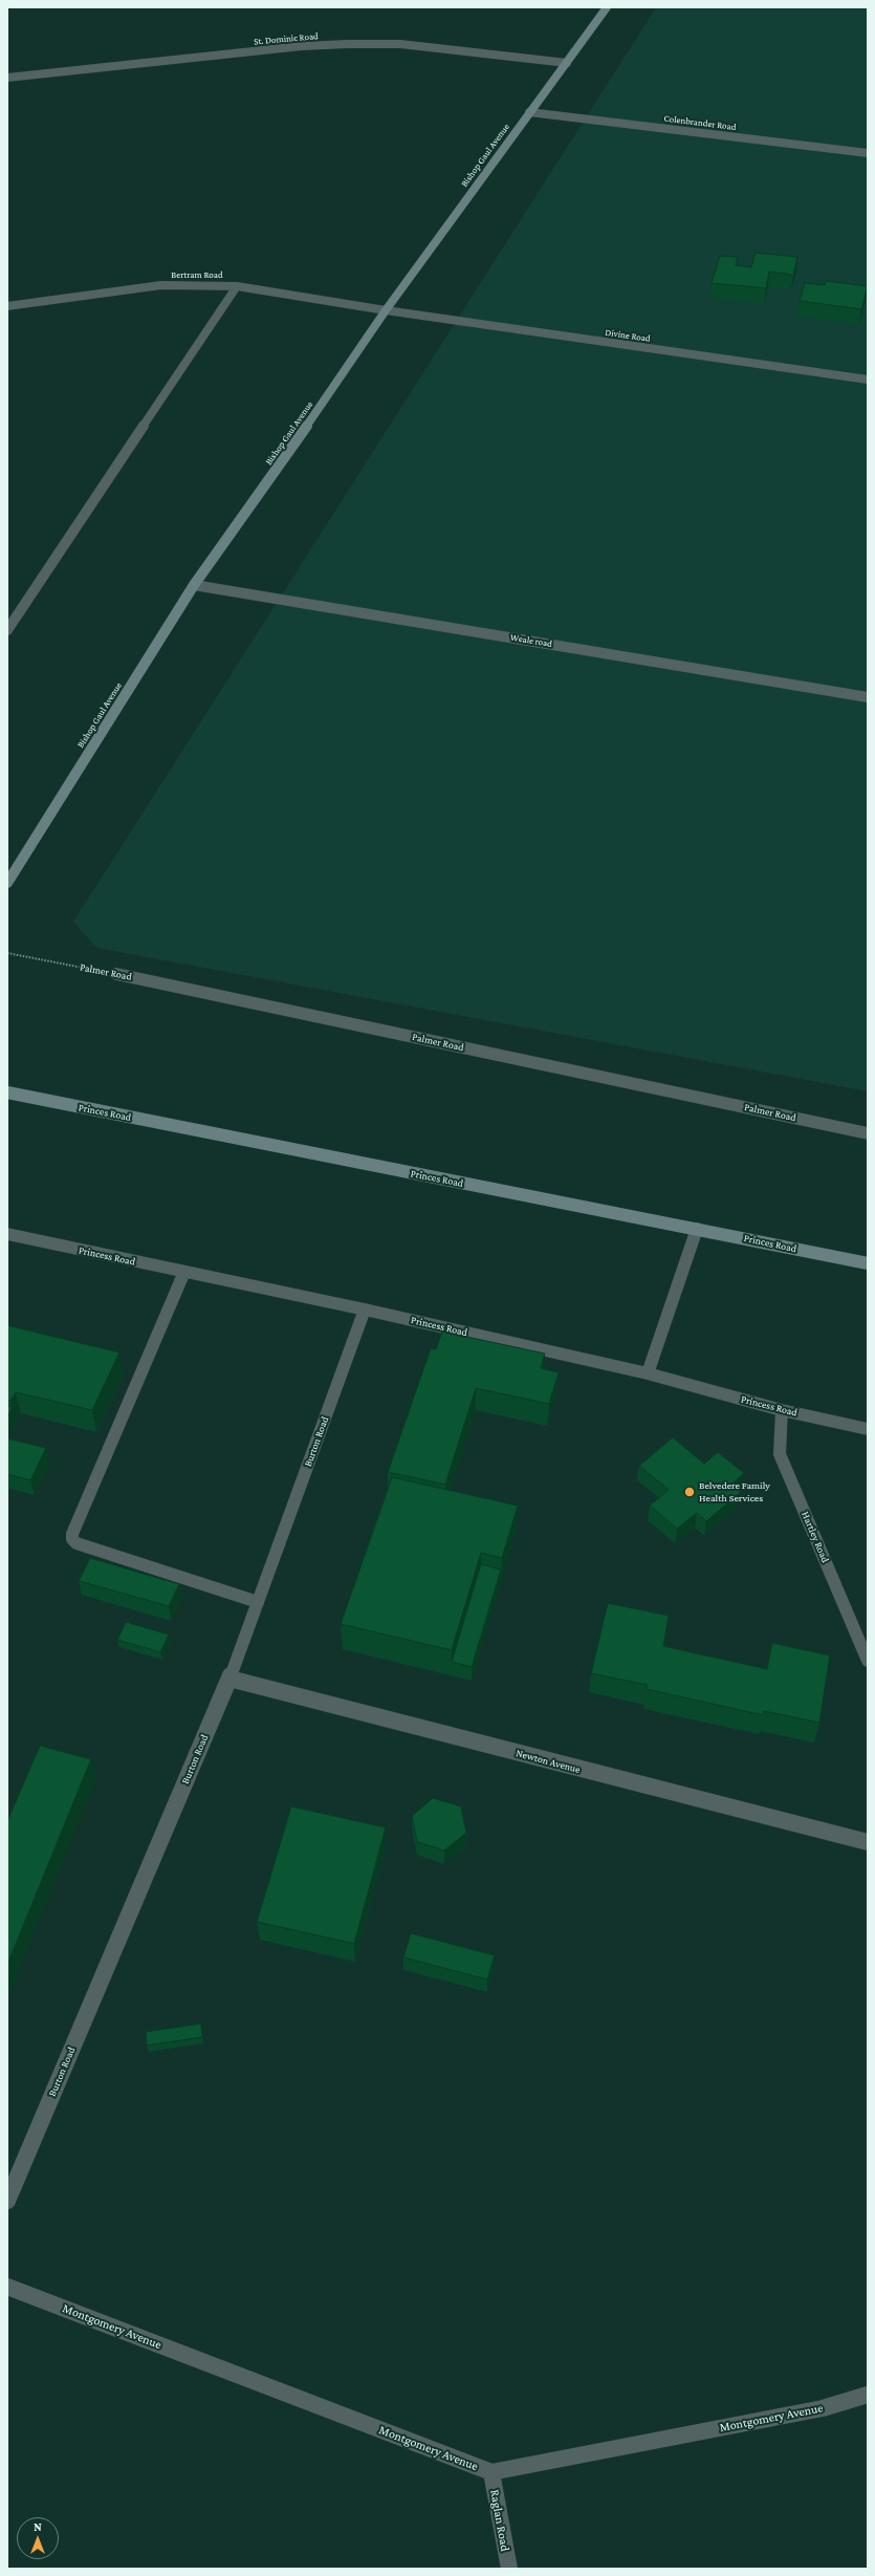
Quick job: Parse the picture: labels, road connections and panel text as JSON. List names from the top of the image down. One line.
{"streets":{"main road":["Bishop Gaul Avenue","Princes Road"],"street":["St. Dominic Road","Colenbrander Road","Bertram Road","Divine Road","Weale road","Palmer Road","Princess Road","Burton Road","Hartley Road","Newton Avenue","Montgomery Avenue","Raglan Road"]},"crossings":[["St. Dominic Road","Bishop Gaul Avenue"],["Colenbrander Road","Bishop Gaul Avenue"],["Bishop Gaul Avenue","Bertram Road"],["Bishop Gaul Avenue","Divine Road"],["Bishop Gaul Avenue","Weale road"],["Bertram Road","Divine Road"],["Princess Road","Burton Road"],["Princess Road","Hartley Road"],["Burton Road","Newton Avenue"],["Montgomery Avenue","Raglan Road"]],"places":["Belvedere Family Health Services"],"north":"top"}
